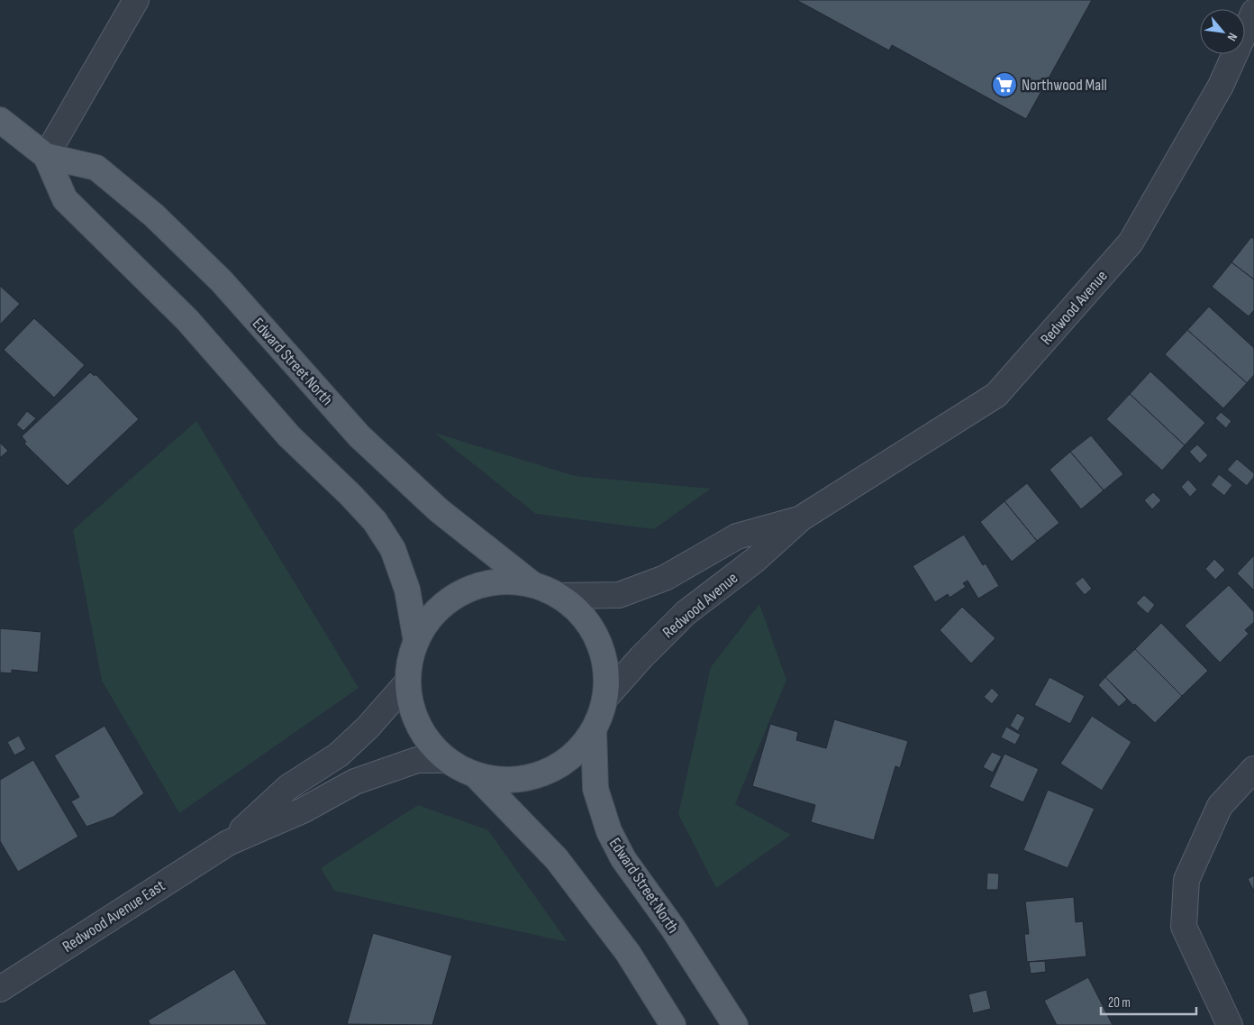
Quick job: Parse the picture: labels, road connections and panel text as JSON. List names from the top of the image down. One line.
{"streets":{"main road":["Edward Street North"],"street":["Redwood Avenue","Redwood Avenue East"]},"places":{"supermarket":["Northwood Mall"]},"scale_bar":"20 m","north":"bottom right"}
